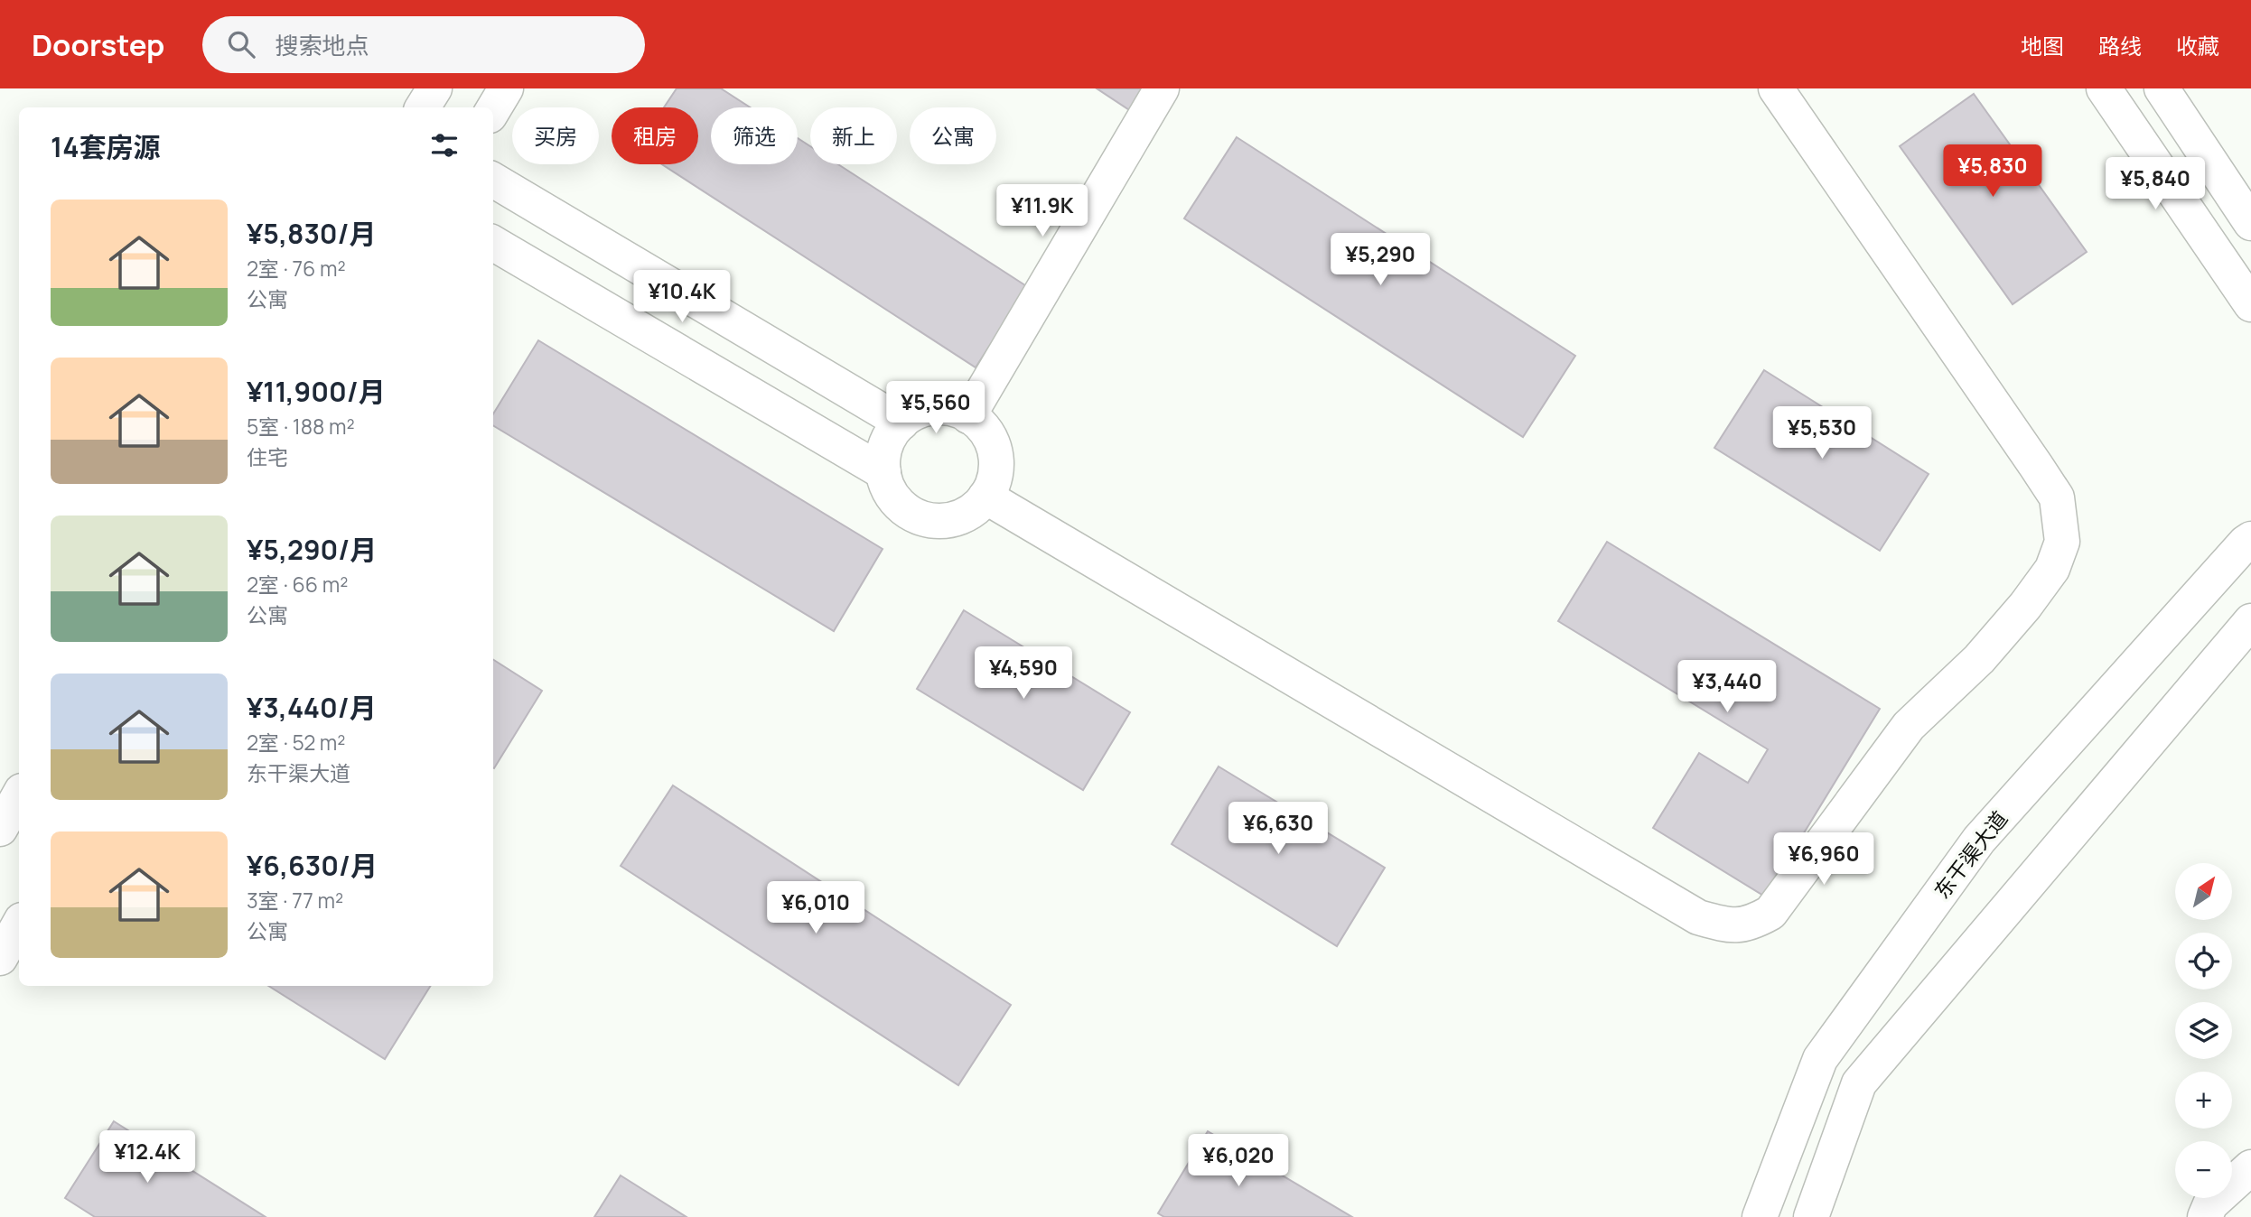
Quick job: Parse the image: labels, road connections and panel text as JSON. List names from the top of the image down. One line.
{"streets":{"street":["东干渠大道"]},"north":"top right","page":{"header":"Doorstep","search":"搜索地点","nav":["地图","路线","收藏"],"chip":["买房","租房","筛选","新上","公寓"],"heading":"14套房源","price":["¥5,830","¥5,840","¥11.9K","¥5,290","¥10.4K","¥5,560","¥5,530","¥4,590","¥3,440","¥6,630","¥6,960","¥6,010","¥12.4K","¥6,020"],"list":[{"name":"¥5,830/月","note":"2室 · 76 m² · 公寓"},{"name":"¥11,900/月","note":"5室 · 188 m² · 住宅"},{"name":"¥5,290/月","note":"2室 · 66 m² · 公寓"},{"name":"¥3,440/月","note":"2室 · 52 m² · 东干渠大道"},{"name":"¥6,630/月","note":"3室 · 77 m² · 公寓"}],"map_buttons":["+","−"]}}
